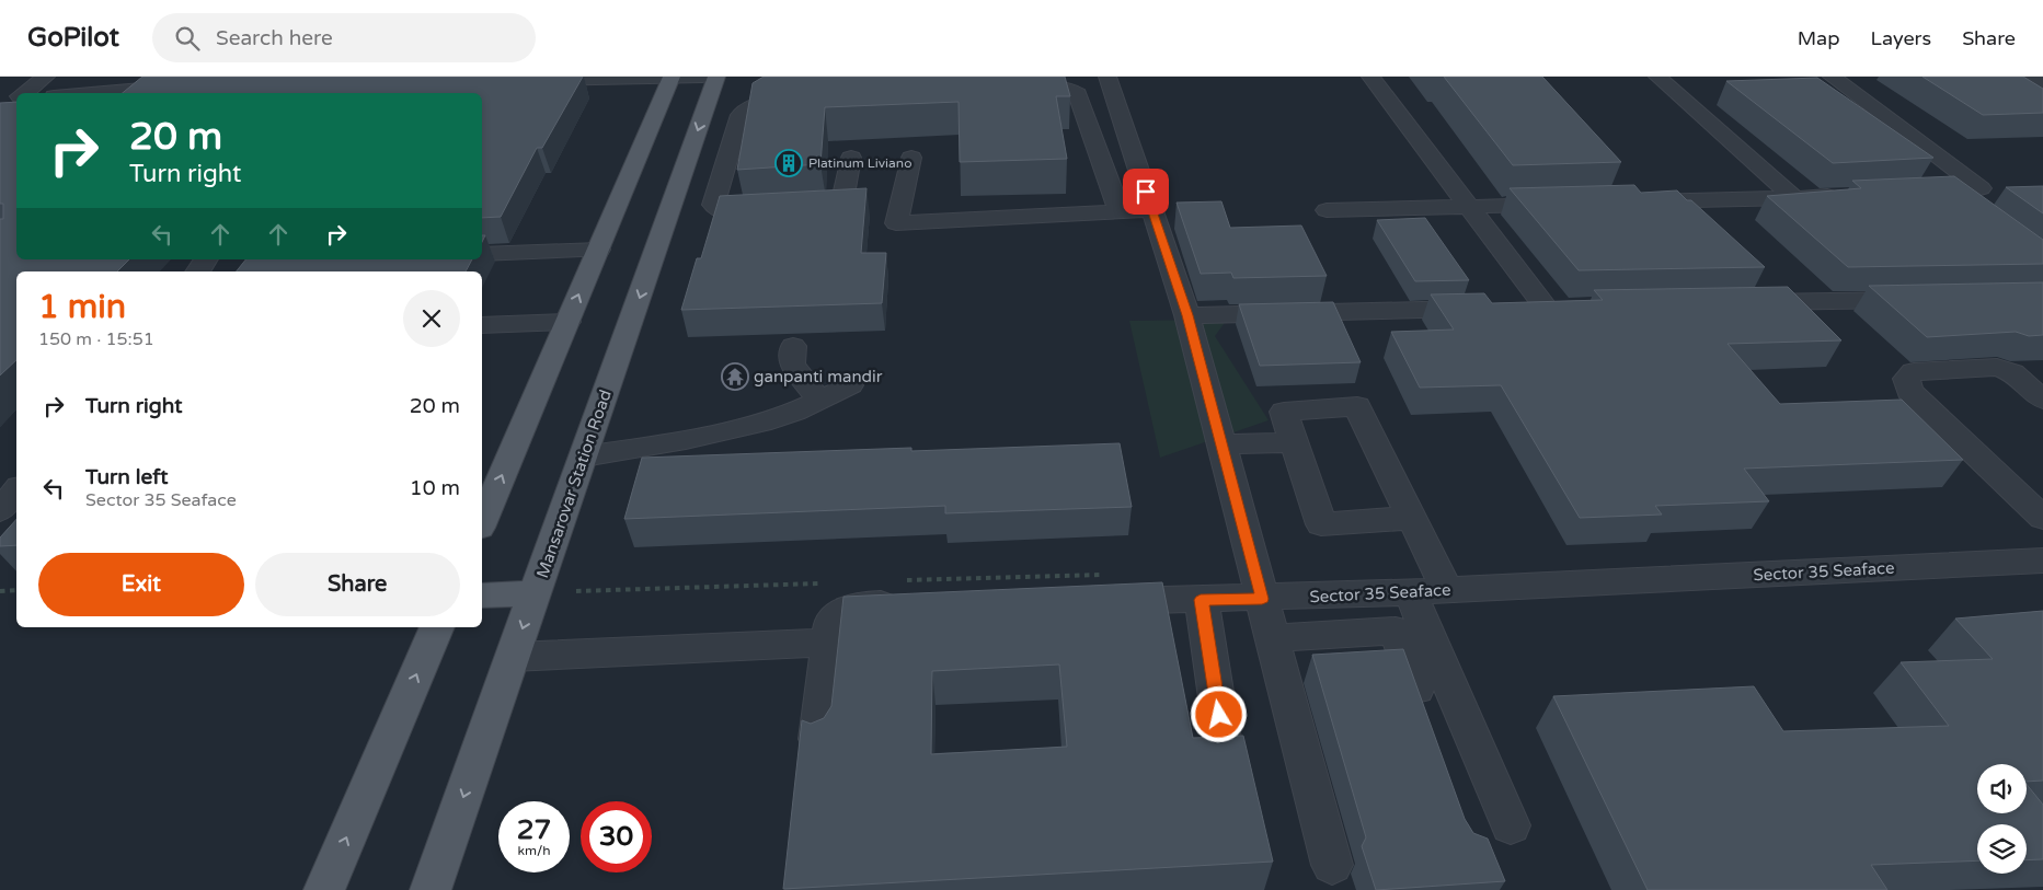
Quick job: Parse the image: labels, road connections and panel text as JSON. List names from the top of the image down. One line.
{"streets":{"main road":["Mansarovar Station Road"],"street":["Sector 35 Seaface"]},"places":{"building":["Platinum Liviano"],"temple":["ganpanti mandir"]},"page":{"header":"GoPilot","search":"Search here","nav":["Map","Layers","Share"],"turn":["20 m","Turn right"],"heading":["1 min","150 m · 15:51"],"list":[{"name":"Turn right","value":"20 m"},{"name":"Turn left","note":"Sector 35 Seaface","value":"10 m"}],"buttons":["Exit","Share"],"speed":"27 km/h","limit":"30"}}
